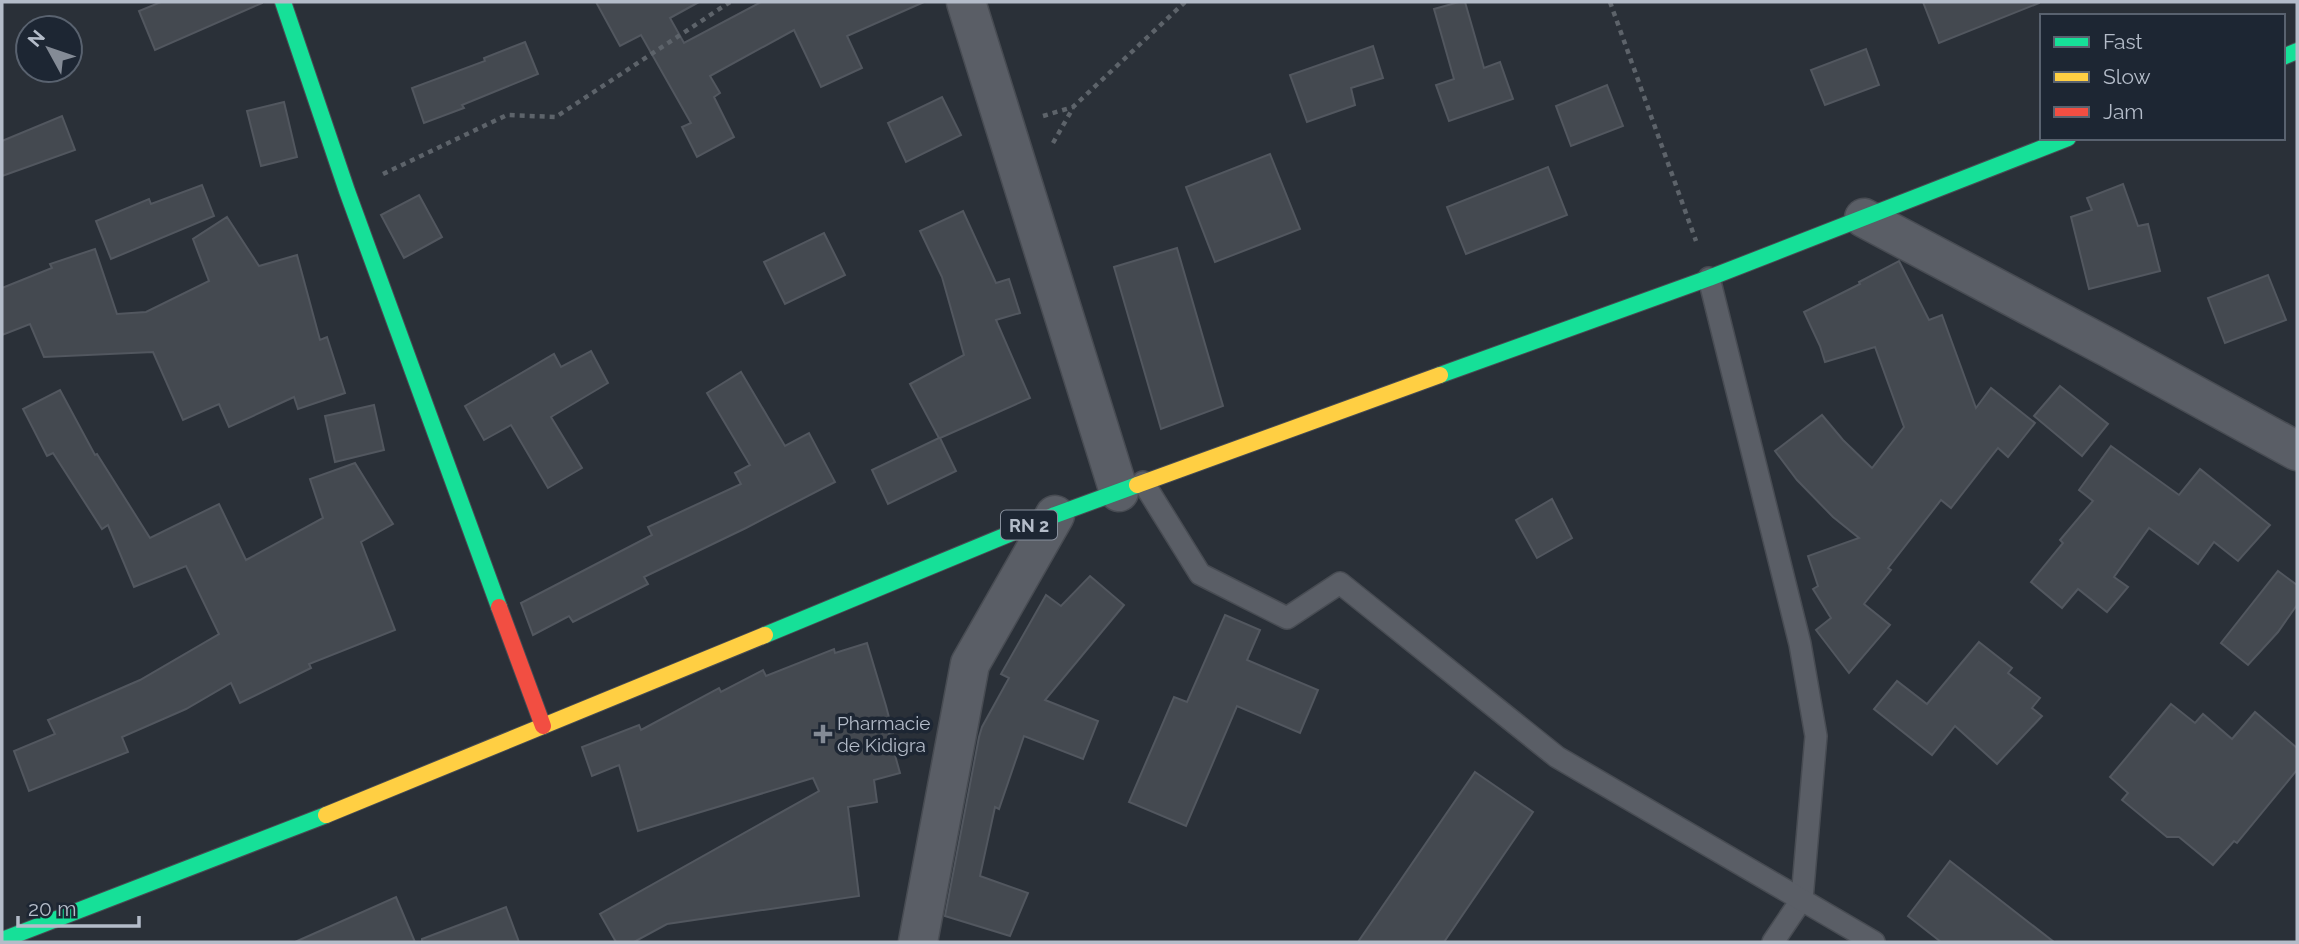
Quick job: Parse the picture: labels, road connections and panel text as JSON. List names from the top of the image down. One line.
{"streets":{"main road":["RN 2"]},"places":{"health":["Pharmacie de Kidigra"]},"legend":["Fast","Slow","Jam"],"scale_bar":"20 m","north":"top left"}
